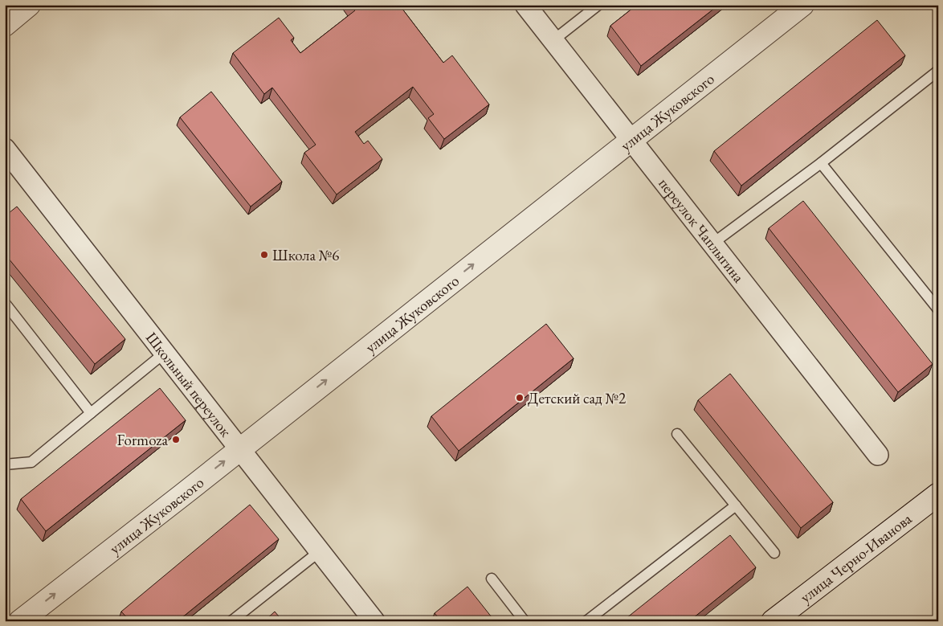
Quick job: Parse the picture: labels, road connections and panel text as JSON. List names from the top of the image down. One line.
{"streets":{"street":["улица Жуковского","переулок Чаплыгина","Школьный переулок","улица Черно-Иванова"]},"crossings":[["улица Жуковского","переулок Чаплыгина"],["улица Жуковского","Школьный переулок"]],"one_way":["улица Жуковского"],"places":["Школа №6","Детский сад №2","Formoza"]}
